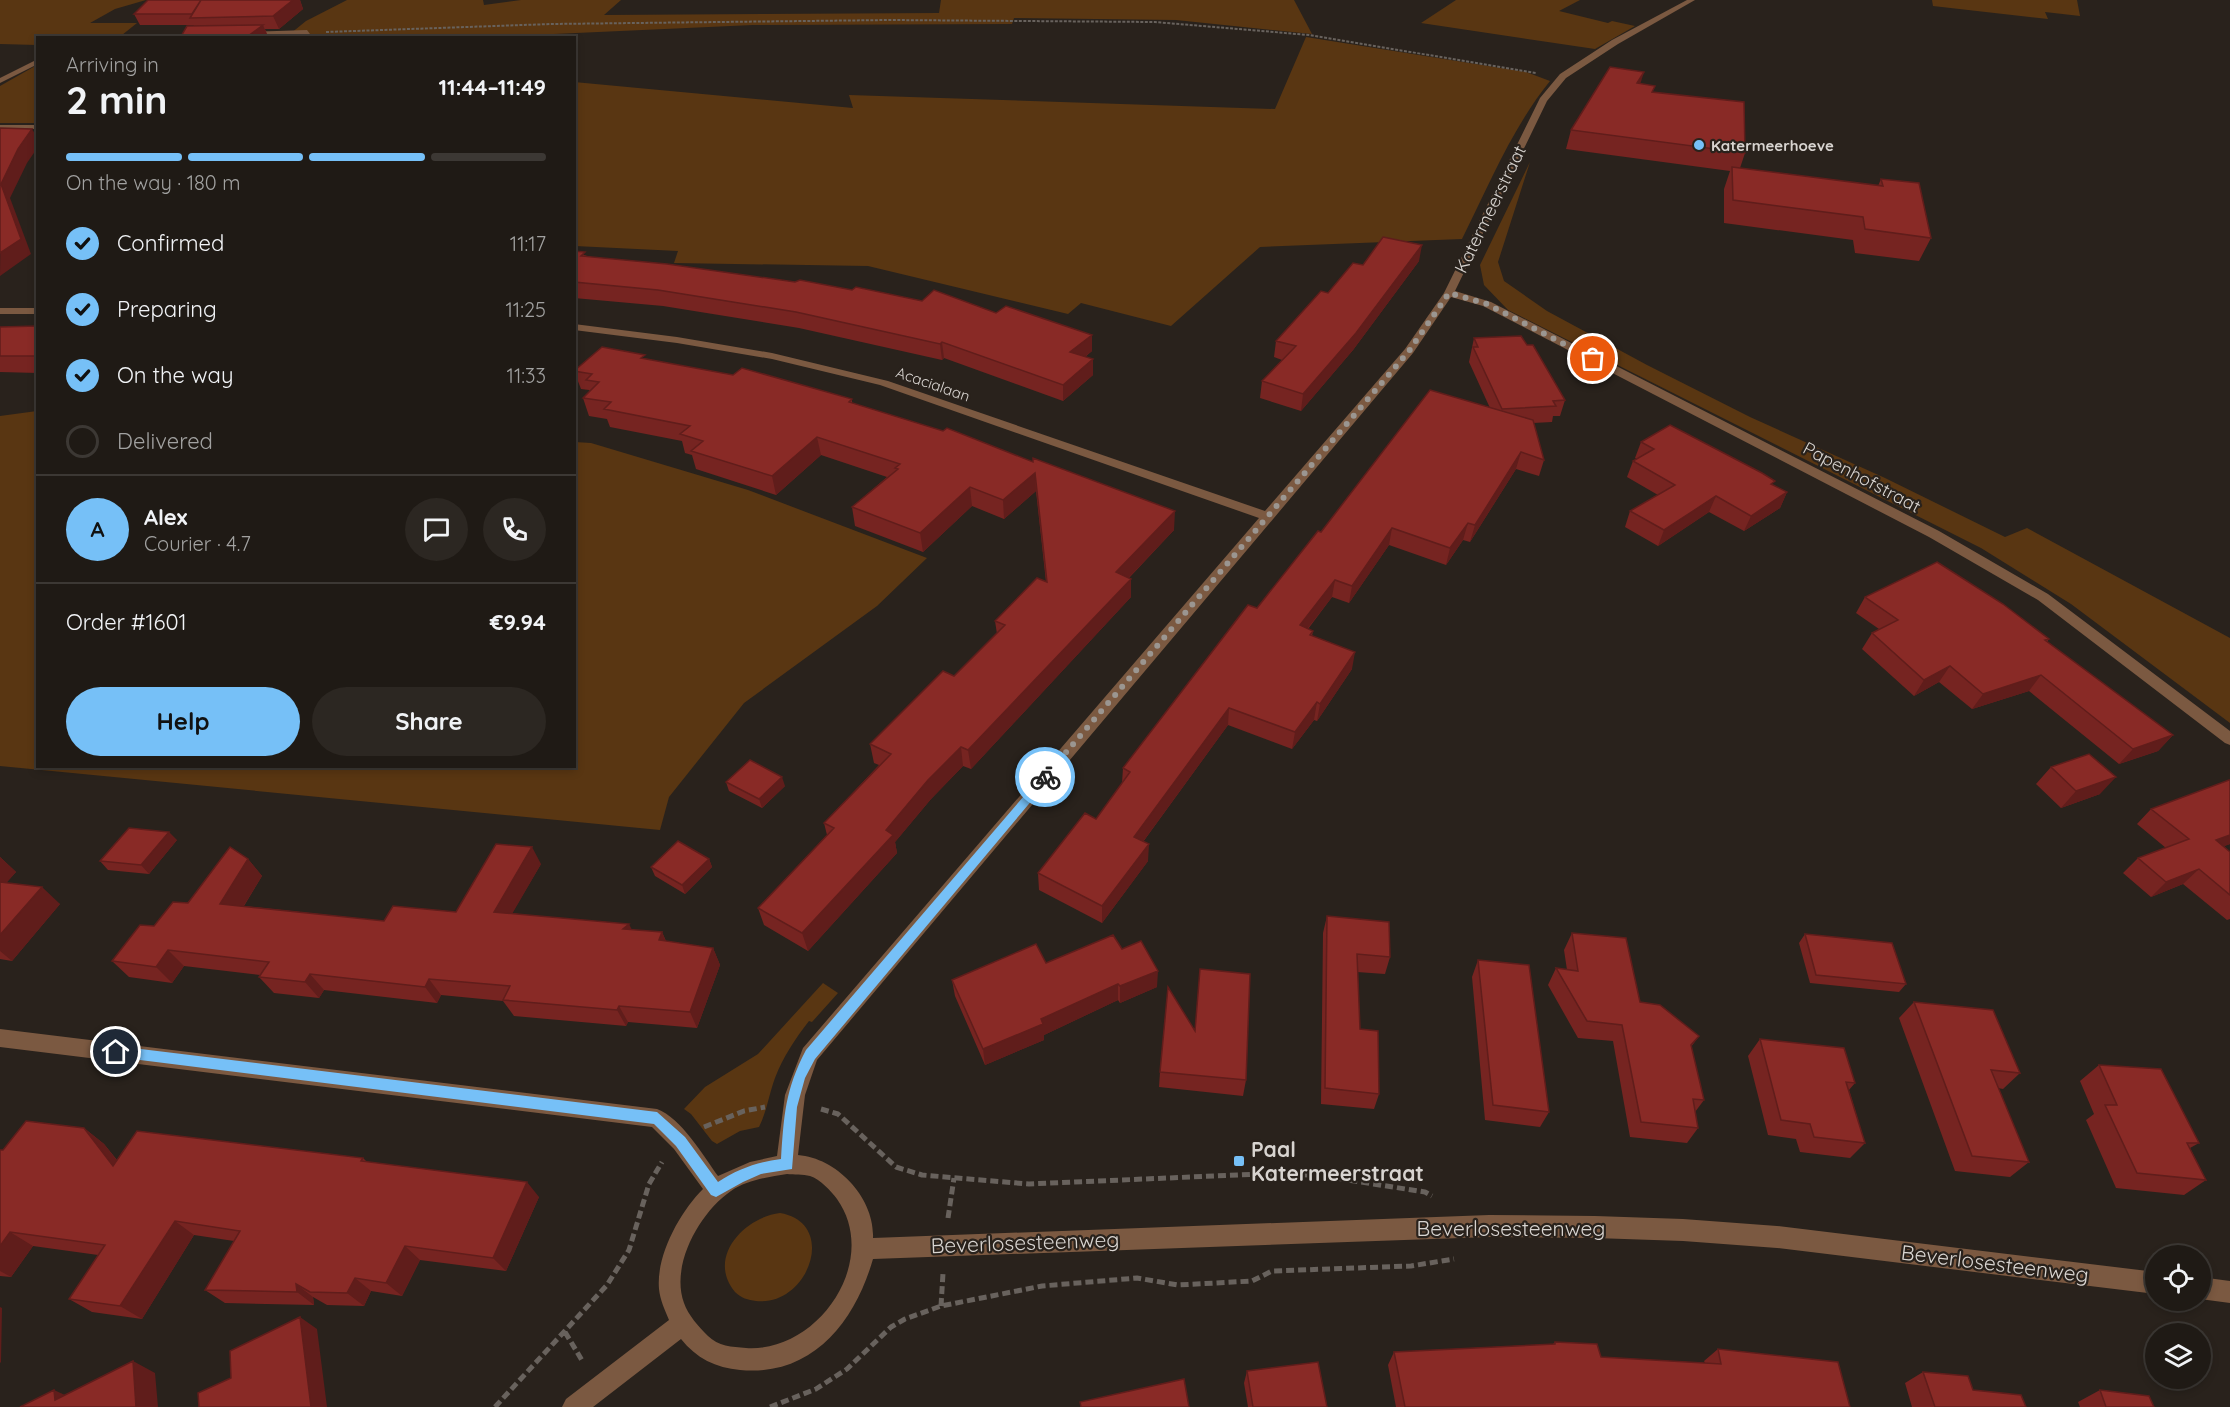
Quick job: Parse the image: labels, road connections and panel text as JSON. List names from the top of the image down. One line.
{"streets":{"street":["Katermeerstraat","Acacialaan","Papenhofstraat","Beverlosesteenweg"]},"crossings":[["Katermeerstraat","Acacialaan"],["Katermeerstraat","Papenhofstraat"],["Katermeerstraat","Beverlosesteenweg"]],"places":{"other":["Katermeerhoeve"],"transit":["Paal Katermeerstraat"]},"page":{"heading":["2 min","Arriving in","11:44–11:49"],"panel":["Alex","Courier · 4.7","Order #1601","€9.94"],"bar":"On the way · 180 m","list":[["Confirmed","11:17"],["Preparing","11:25"],["On the way","11:33"],"Delivered"],"round":"A","buttons":["Help","Share"]}}
